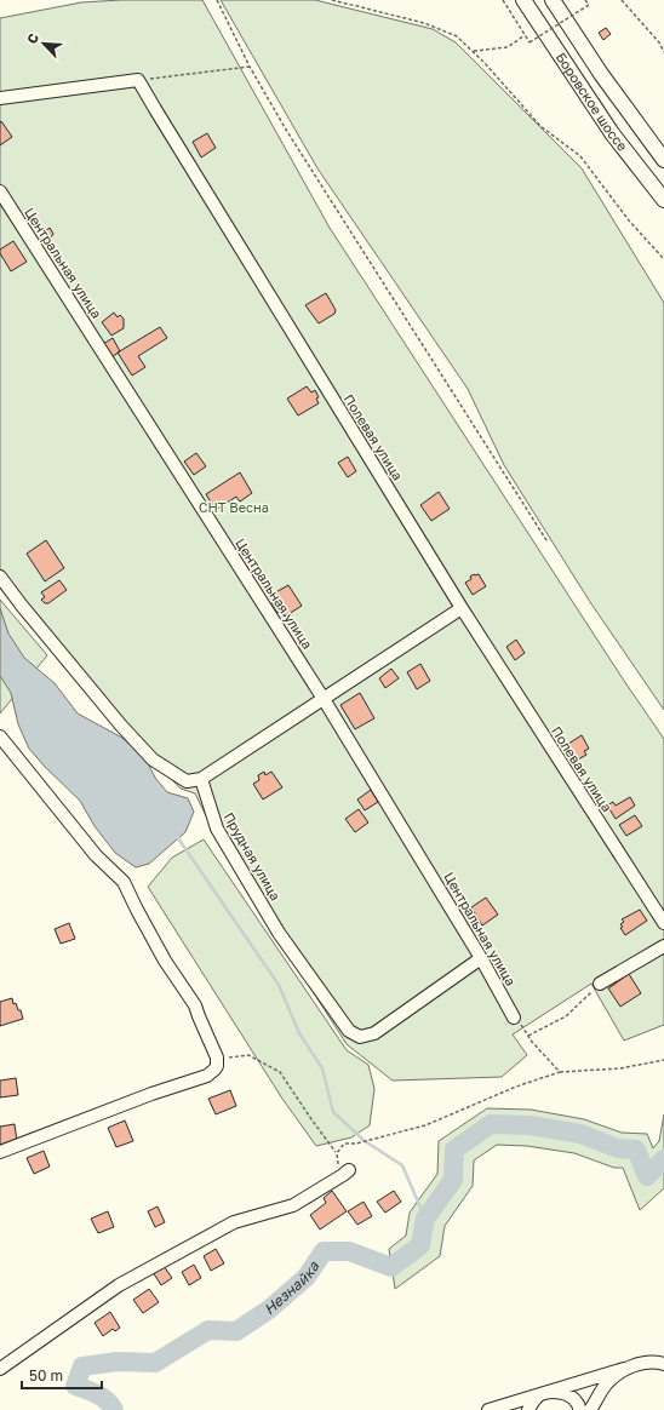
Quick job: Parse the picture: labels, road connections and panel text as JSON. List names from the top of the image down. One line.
{"streets":{"main road":["Боровское шоссе"],"street":["Центральная улица","Полевая улица","Прудная улица"]},"crossings":[["Центральная улица","Прудная улица"]],"water":["Незнайка"],"parks":["СНТ Весна"],"scale_bar":"50 m","north":"top left"}
